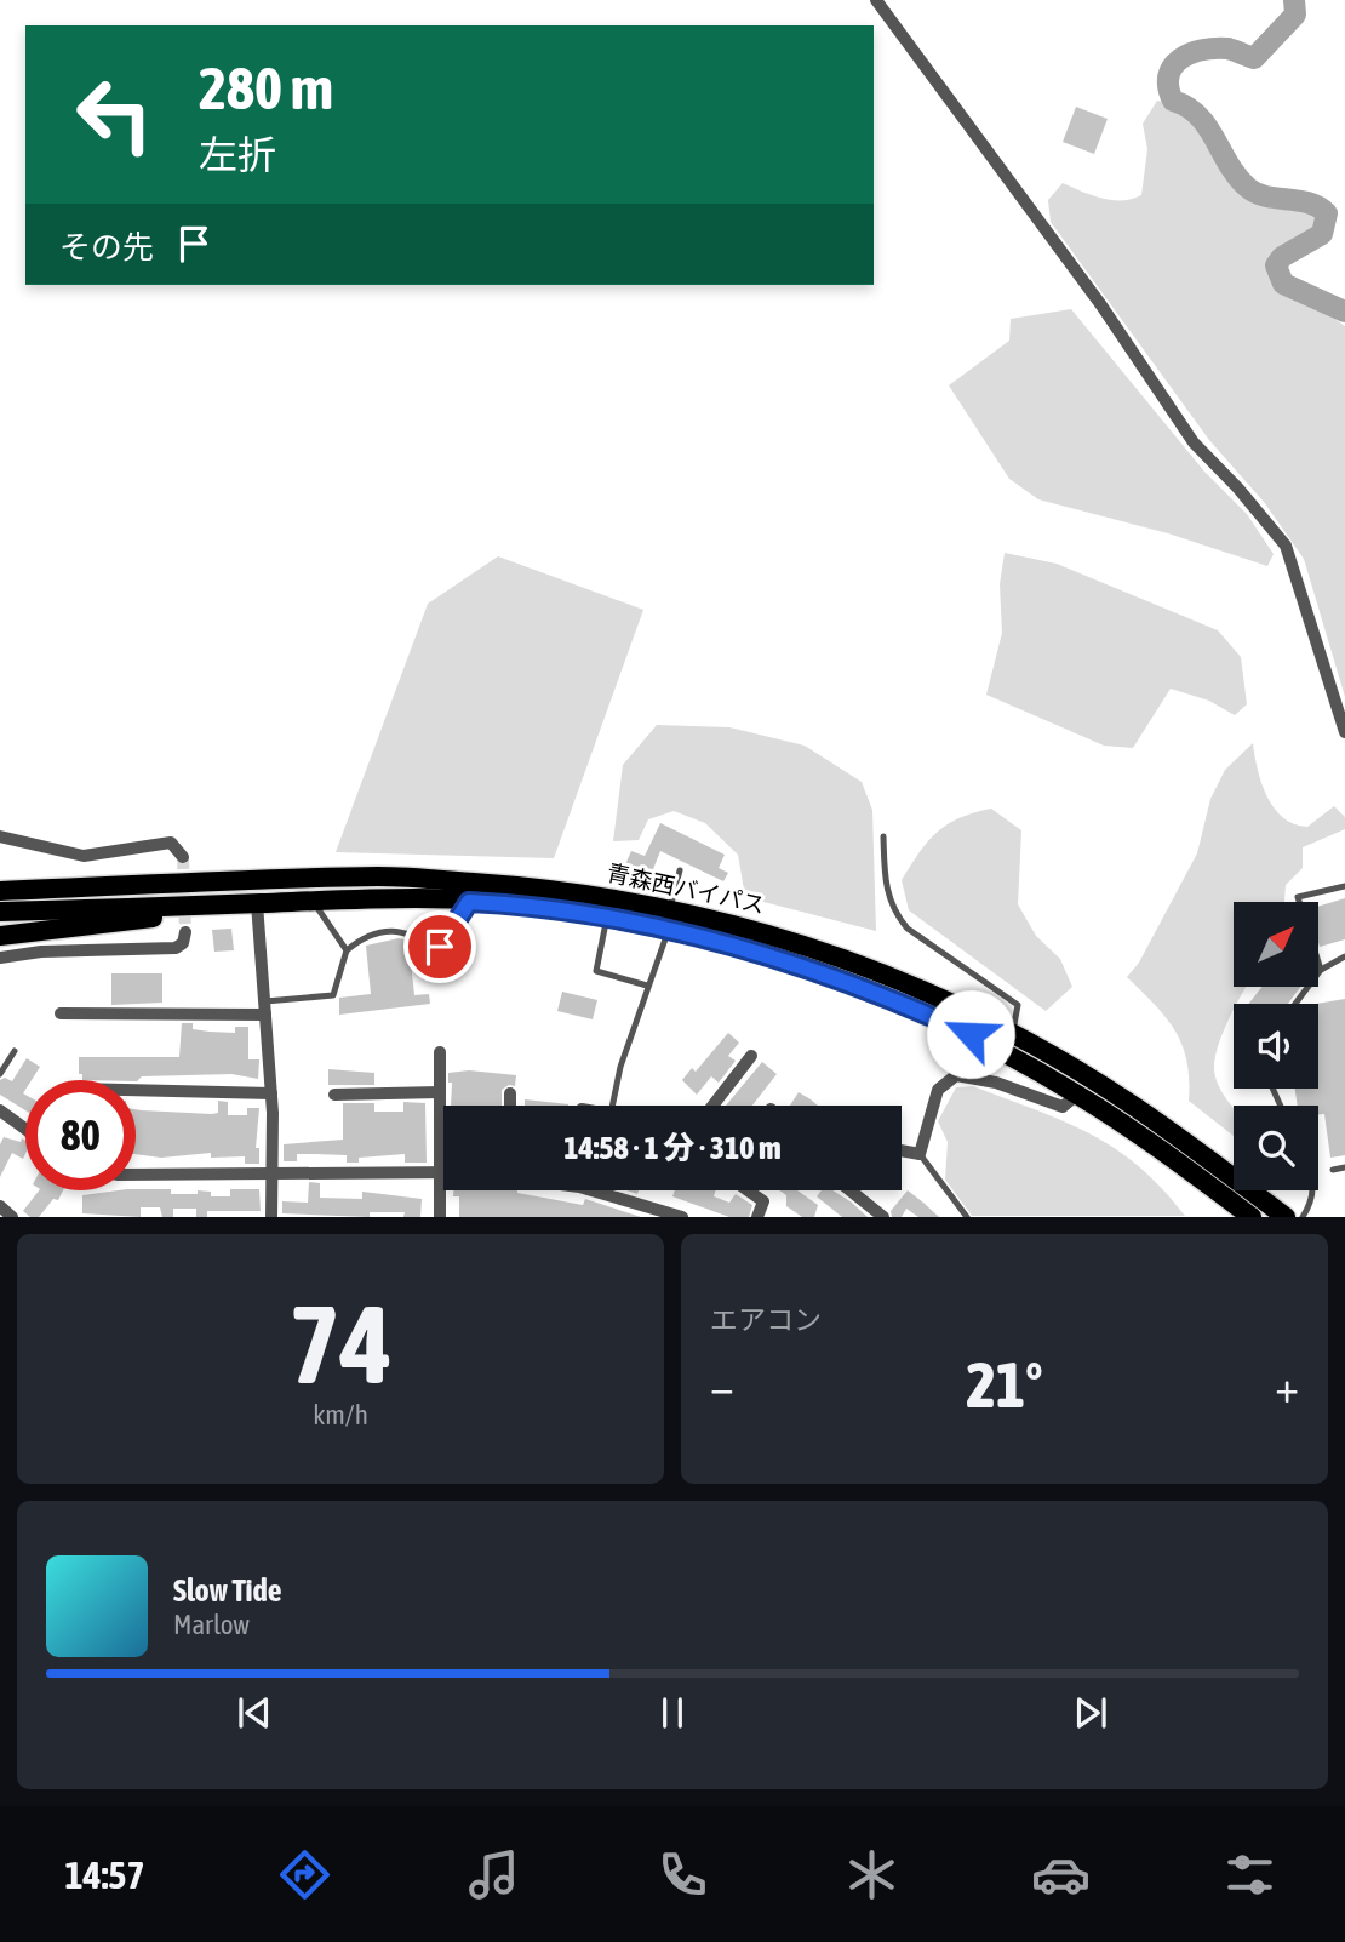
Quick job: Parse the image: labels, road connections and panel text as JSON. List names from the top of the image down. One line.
{"streets":{"highway":["青森西バイパス"]},"north":"top right","page":{"turn":["280 m","左折"],"then":"その先","limit":"80","trip":"14:58 · 1 分 · 310 m","tile":[["74","km/h"],"エアコン"],"heat":["−","21°","+"],"song":["Slow Tide","Marlow"],"tabs":"14:57"}}
